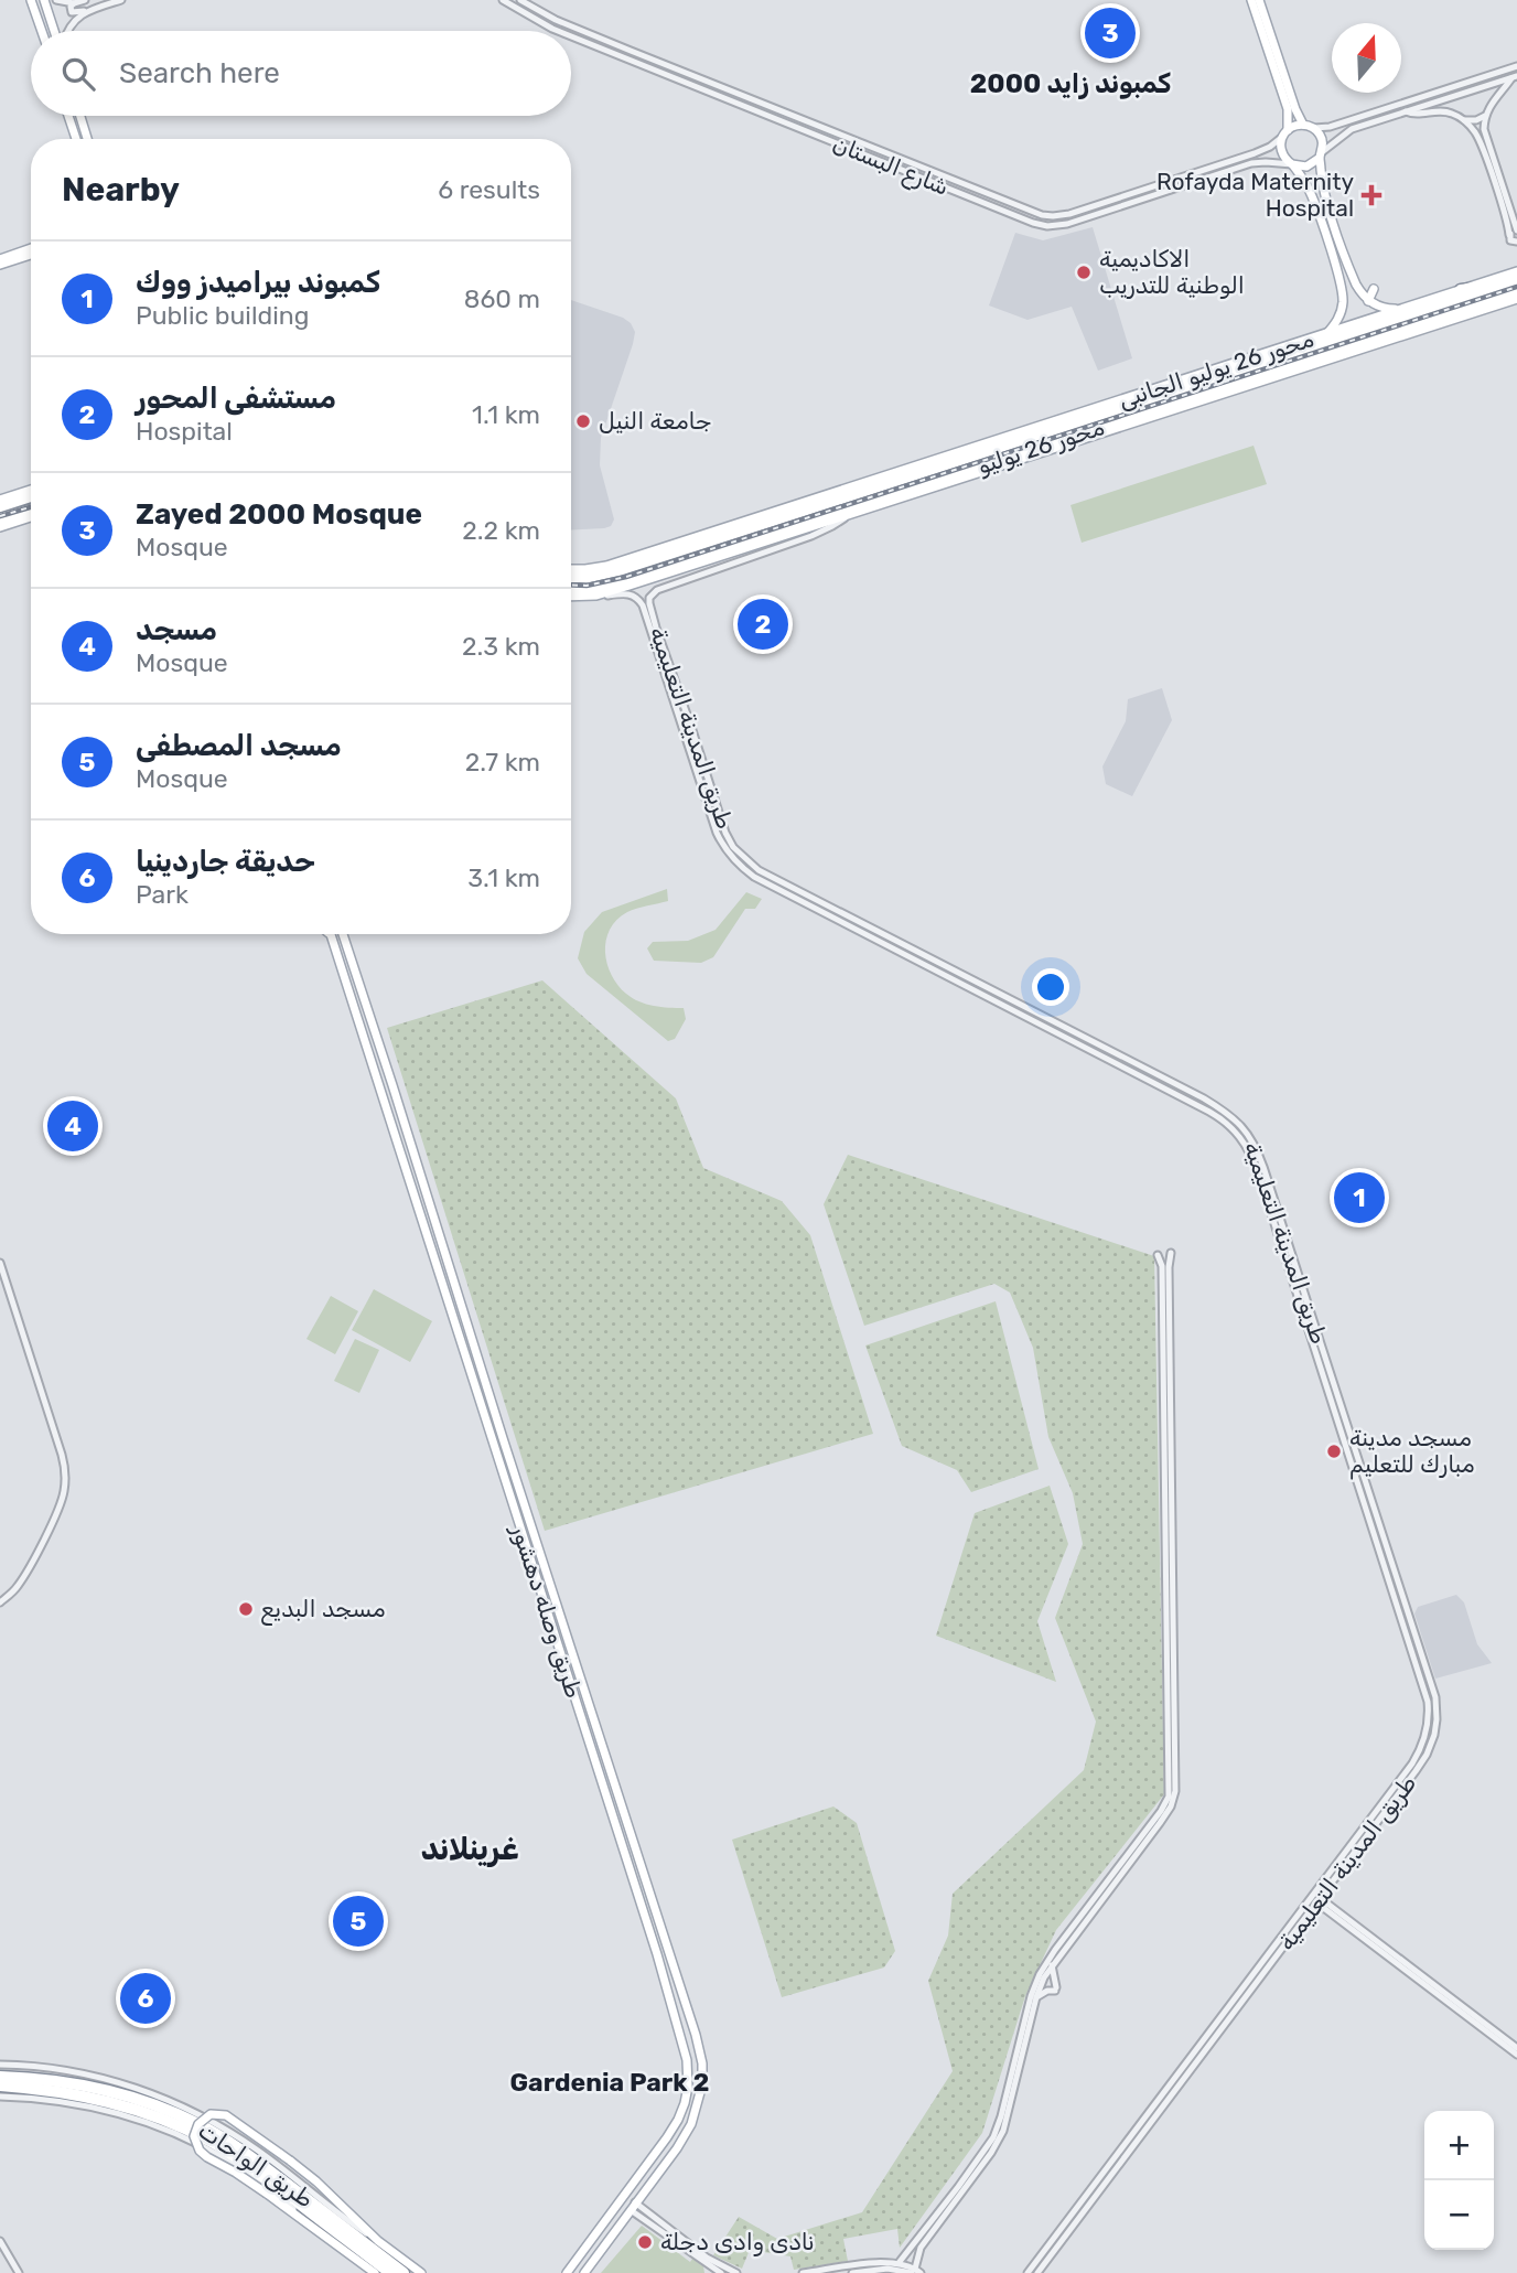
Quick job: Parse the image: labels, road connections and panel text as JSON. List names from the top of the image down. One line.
{"streets":{"highway":["محور 26 يوليو","طريق الواحات"],"main road":["محور 26 يوليو الجانبى","طريق وصله دهشور"],"street":["شارع البستان","طريق المدينة التعليمية"]},"crossings":[["محور 26 يوليو الجانبى","محور 26 يوليو"],["محور 26 يوليو الجانبى","طريق المدينة التعليمية"]],"districts":["كمبوند زايد 2000","غرينلاند","Gardenia Park 2"],"places":{"health":["Rofayda Maternity Hospital"],"other":["الاكاديمية الوطنية للتدريب","جامعة النيل","مسجد مدينة مبارك للتعليم","مسجد البديع","نادى وادى دجلة"]},"north":"top","page":{"pins":["3","2","4","1","5","6"],"search":"Search here","heading":["Nearby","6 results"],"list":[{"mark":"1","name":"كمبوند بيراميدز ووك","note":"Public building","value":"860 m"},{"mark":"2","name":"مستشفى المحور","note":"Hospital","value":"1.1 km"},{"mark":"3","name":"Zayed 2000 Mosque","note":"Mosque","value":"2.2 km"},{"mark":"4","name":"مسجد","note":"Mosque","value":"2.3 km"},{"mark":"5","name":"مسجد المصطفى","note":"Mosque","value":"2.7 km"},{"mark":"6","name":"حديقة جاردينيا","note":"Park","value":"3.1 km"}],"map_buttons":["+","−"]}}
